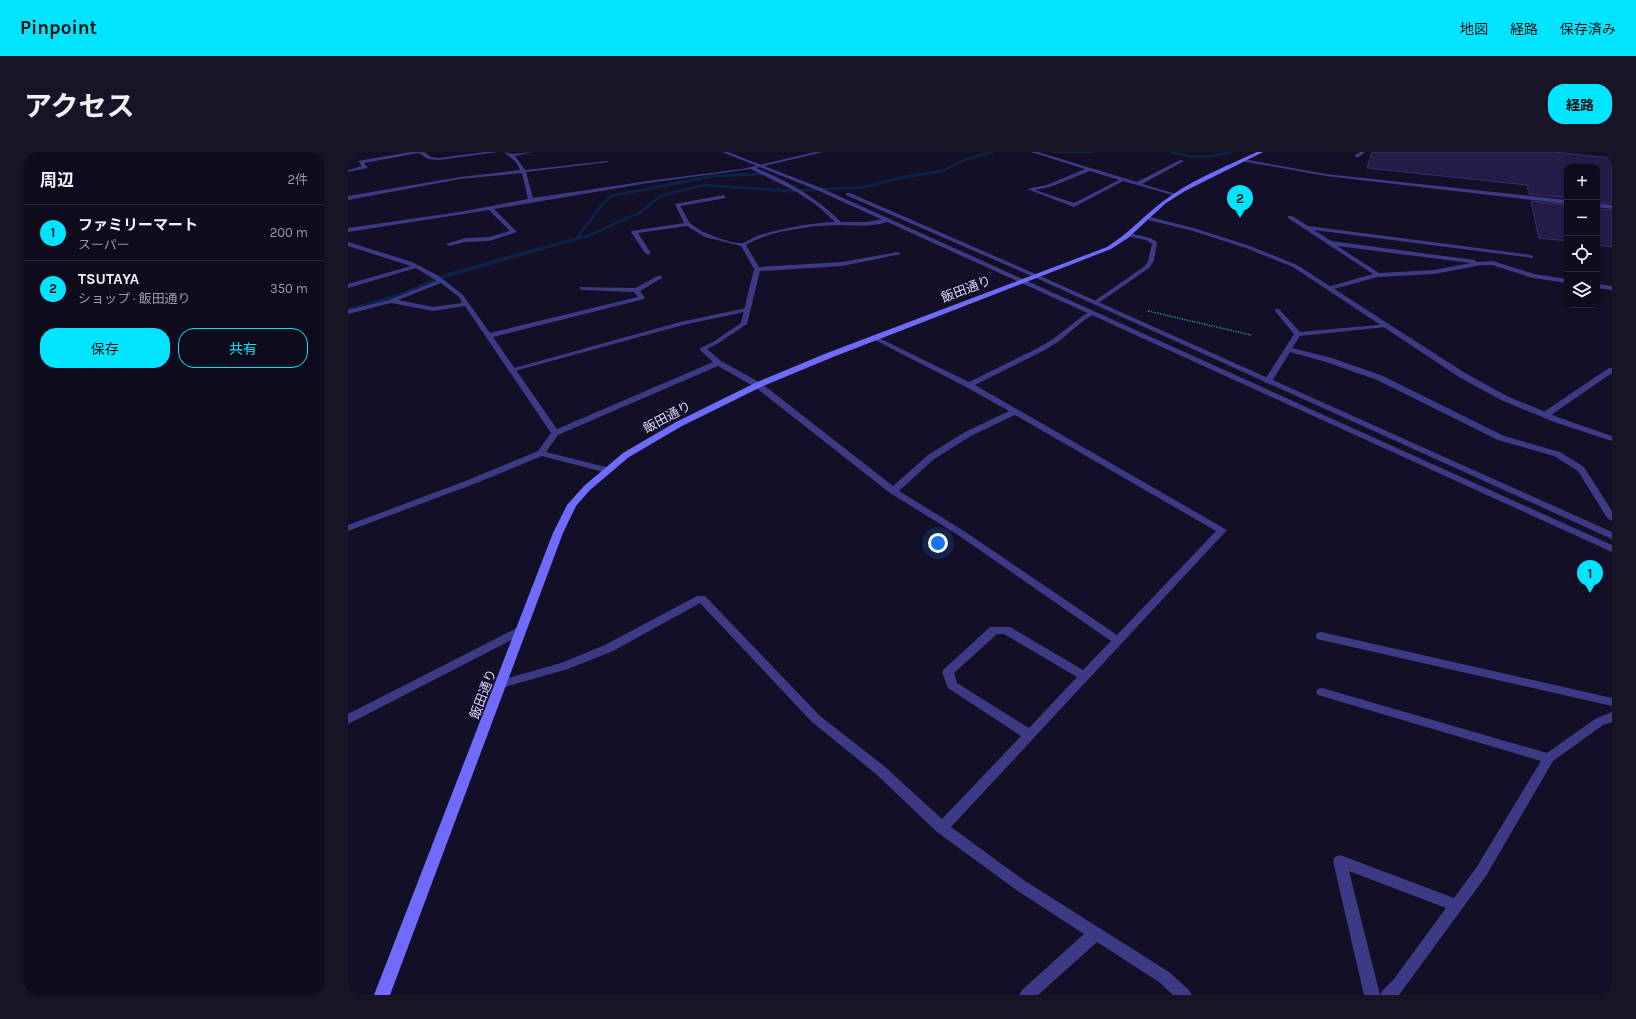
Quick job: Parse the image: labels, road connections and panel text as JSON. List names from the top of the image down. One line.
{"streets":{"main road":["飯田通り"]},"page":{"header":"Pinpoint","nav":["地図","経路","保存済み"],"title":"アクセス","buttons":["経路",["保存","共有"]],"heading":["周辺","2件"],"map_buttons":["+","−"],"pins":["2","1"],"list":[{"mark":"1","name":"ファミリーマート","note":"スーパー","value":"200 m"},{"mark":"2","name":"TSUTAYA","note":"ショップ · 飯田通り","value":"350 m"}]}}
